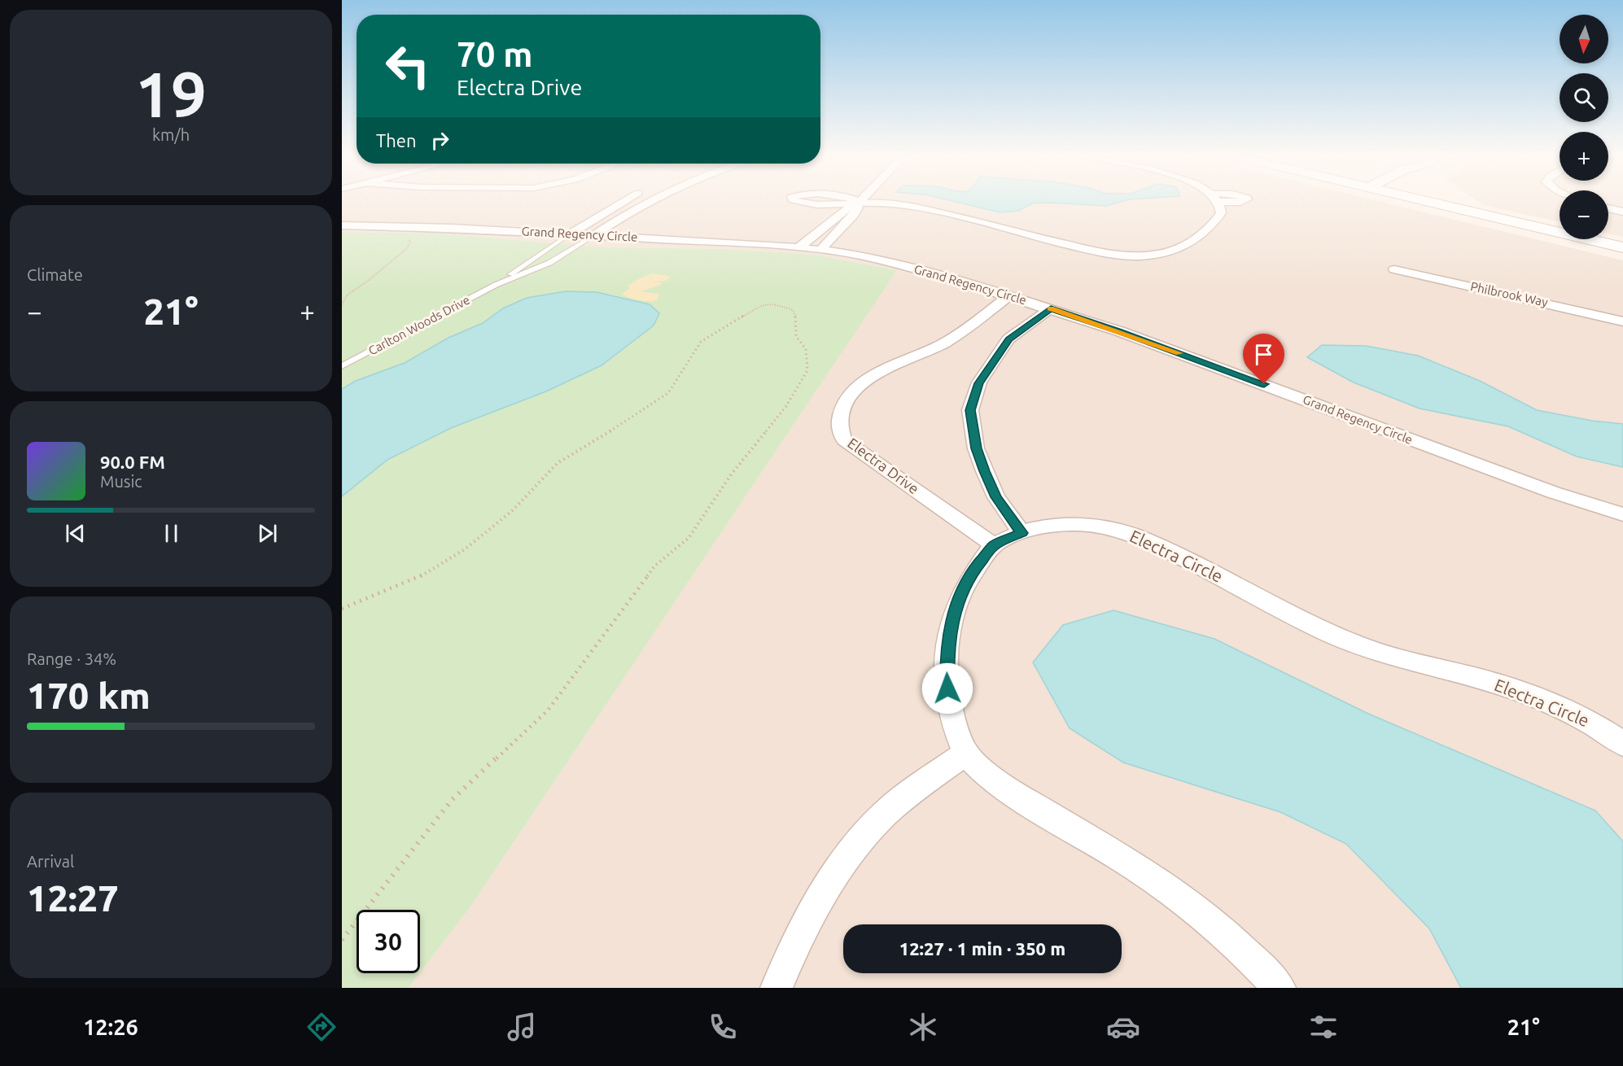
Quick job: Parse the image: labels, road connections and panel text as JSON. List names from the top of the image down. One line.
{"streets":{"street":["Grand Regency Circle","Philbrook Way","Carlton Woods Drive","Electra Drive","Electra Circle"]},"crossings":[["Grand Regency Circle","Carlton Woods Drive"],["Grand Regency Circle","Electra Drive"],["Electra Drive","Electra Circle"]],"north":"bottom","page":{"tile":[["19","km/h"],"Climate",["Range · 34%","170 km"],["Arrival","12:27"]],"map_buttons":["+","−"],"turn":["70 m","Electra Drive"],"then":"Then","heat":["−","21°","+"],"song":["90.0 FM","Music"],"limit":"30","trip":"12:27 · 1 min · 350 m","tabs":["12:26","21°"]}}
